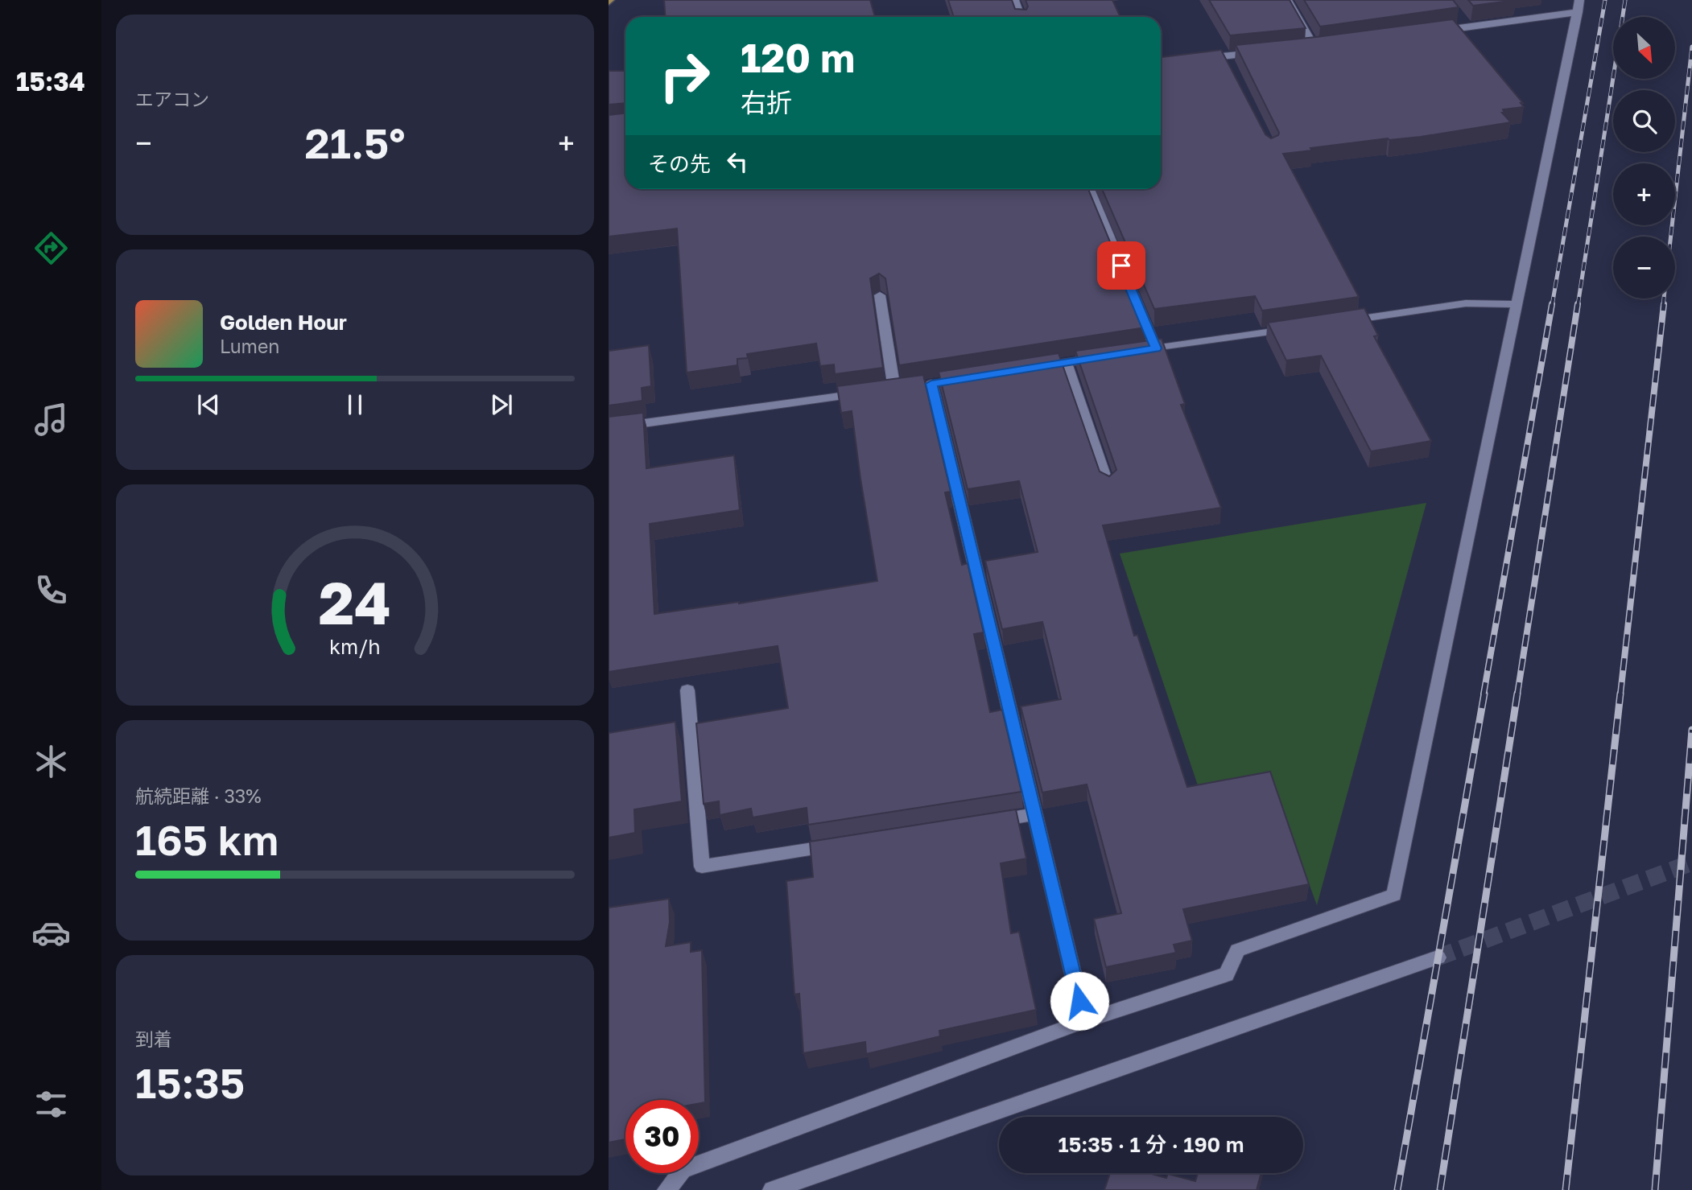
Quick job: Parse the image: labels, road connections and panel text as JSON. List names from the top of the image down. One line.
{"north":"bottom right","page":{"tabs":"15:34","tile":["エアコン",["航続距離 · 33%","165 km"],["到着","15:35"]],"map_buttons":["+","−"],"turn":["120 m","右折"],"heat":["−","21.5°","+"],"then":"その先","song":["Golden Hour","Lumen"],"limit":"30","trip":"15:35 · 1 分 · 190 m","gauge":["24","km/h"]}}
